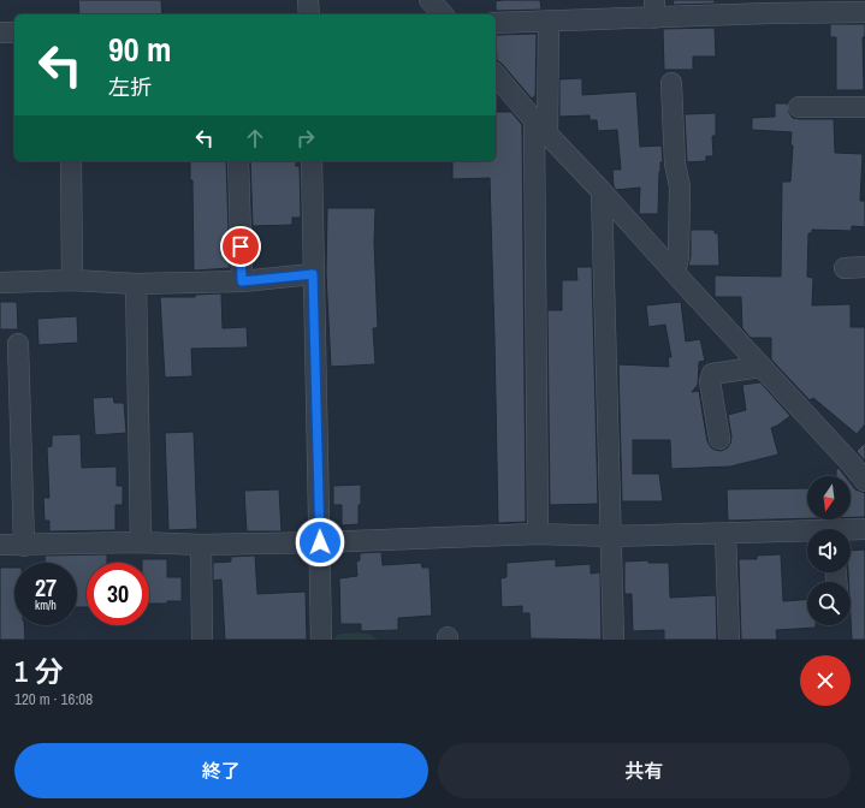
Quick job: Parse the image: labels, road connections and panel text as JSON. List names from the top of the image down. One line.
{"north":"bottom","page":{"turn":["90 m","左折"],"speed":"27 km/h","limit":"30","heading":["1 分","120 m · 16:08"],"buttons":["終了","共有"]}}
